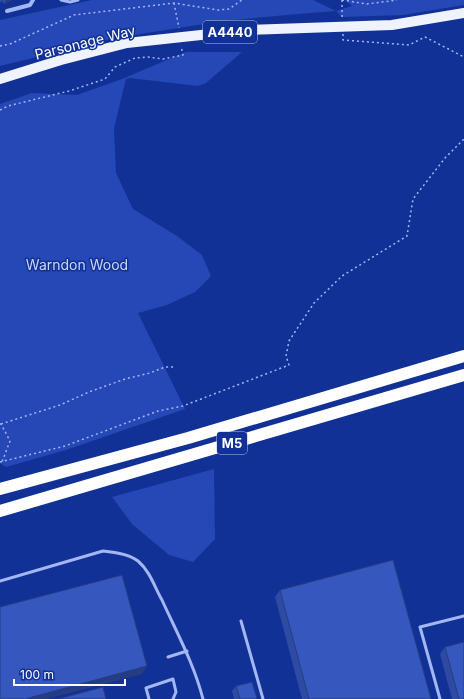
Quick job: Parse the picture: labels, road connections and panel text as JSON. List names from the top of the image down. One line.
{"streets":{"highway":["M5"],"main road":["A4440","Parsonage Way"]},"parks":["Warndon Wood"],"scale_bar":"100 m"}
